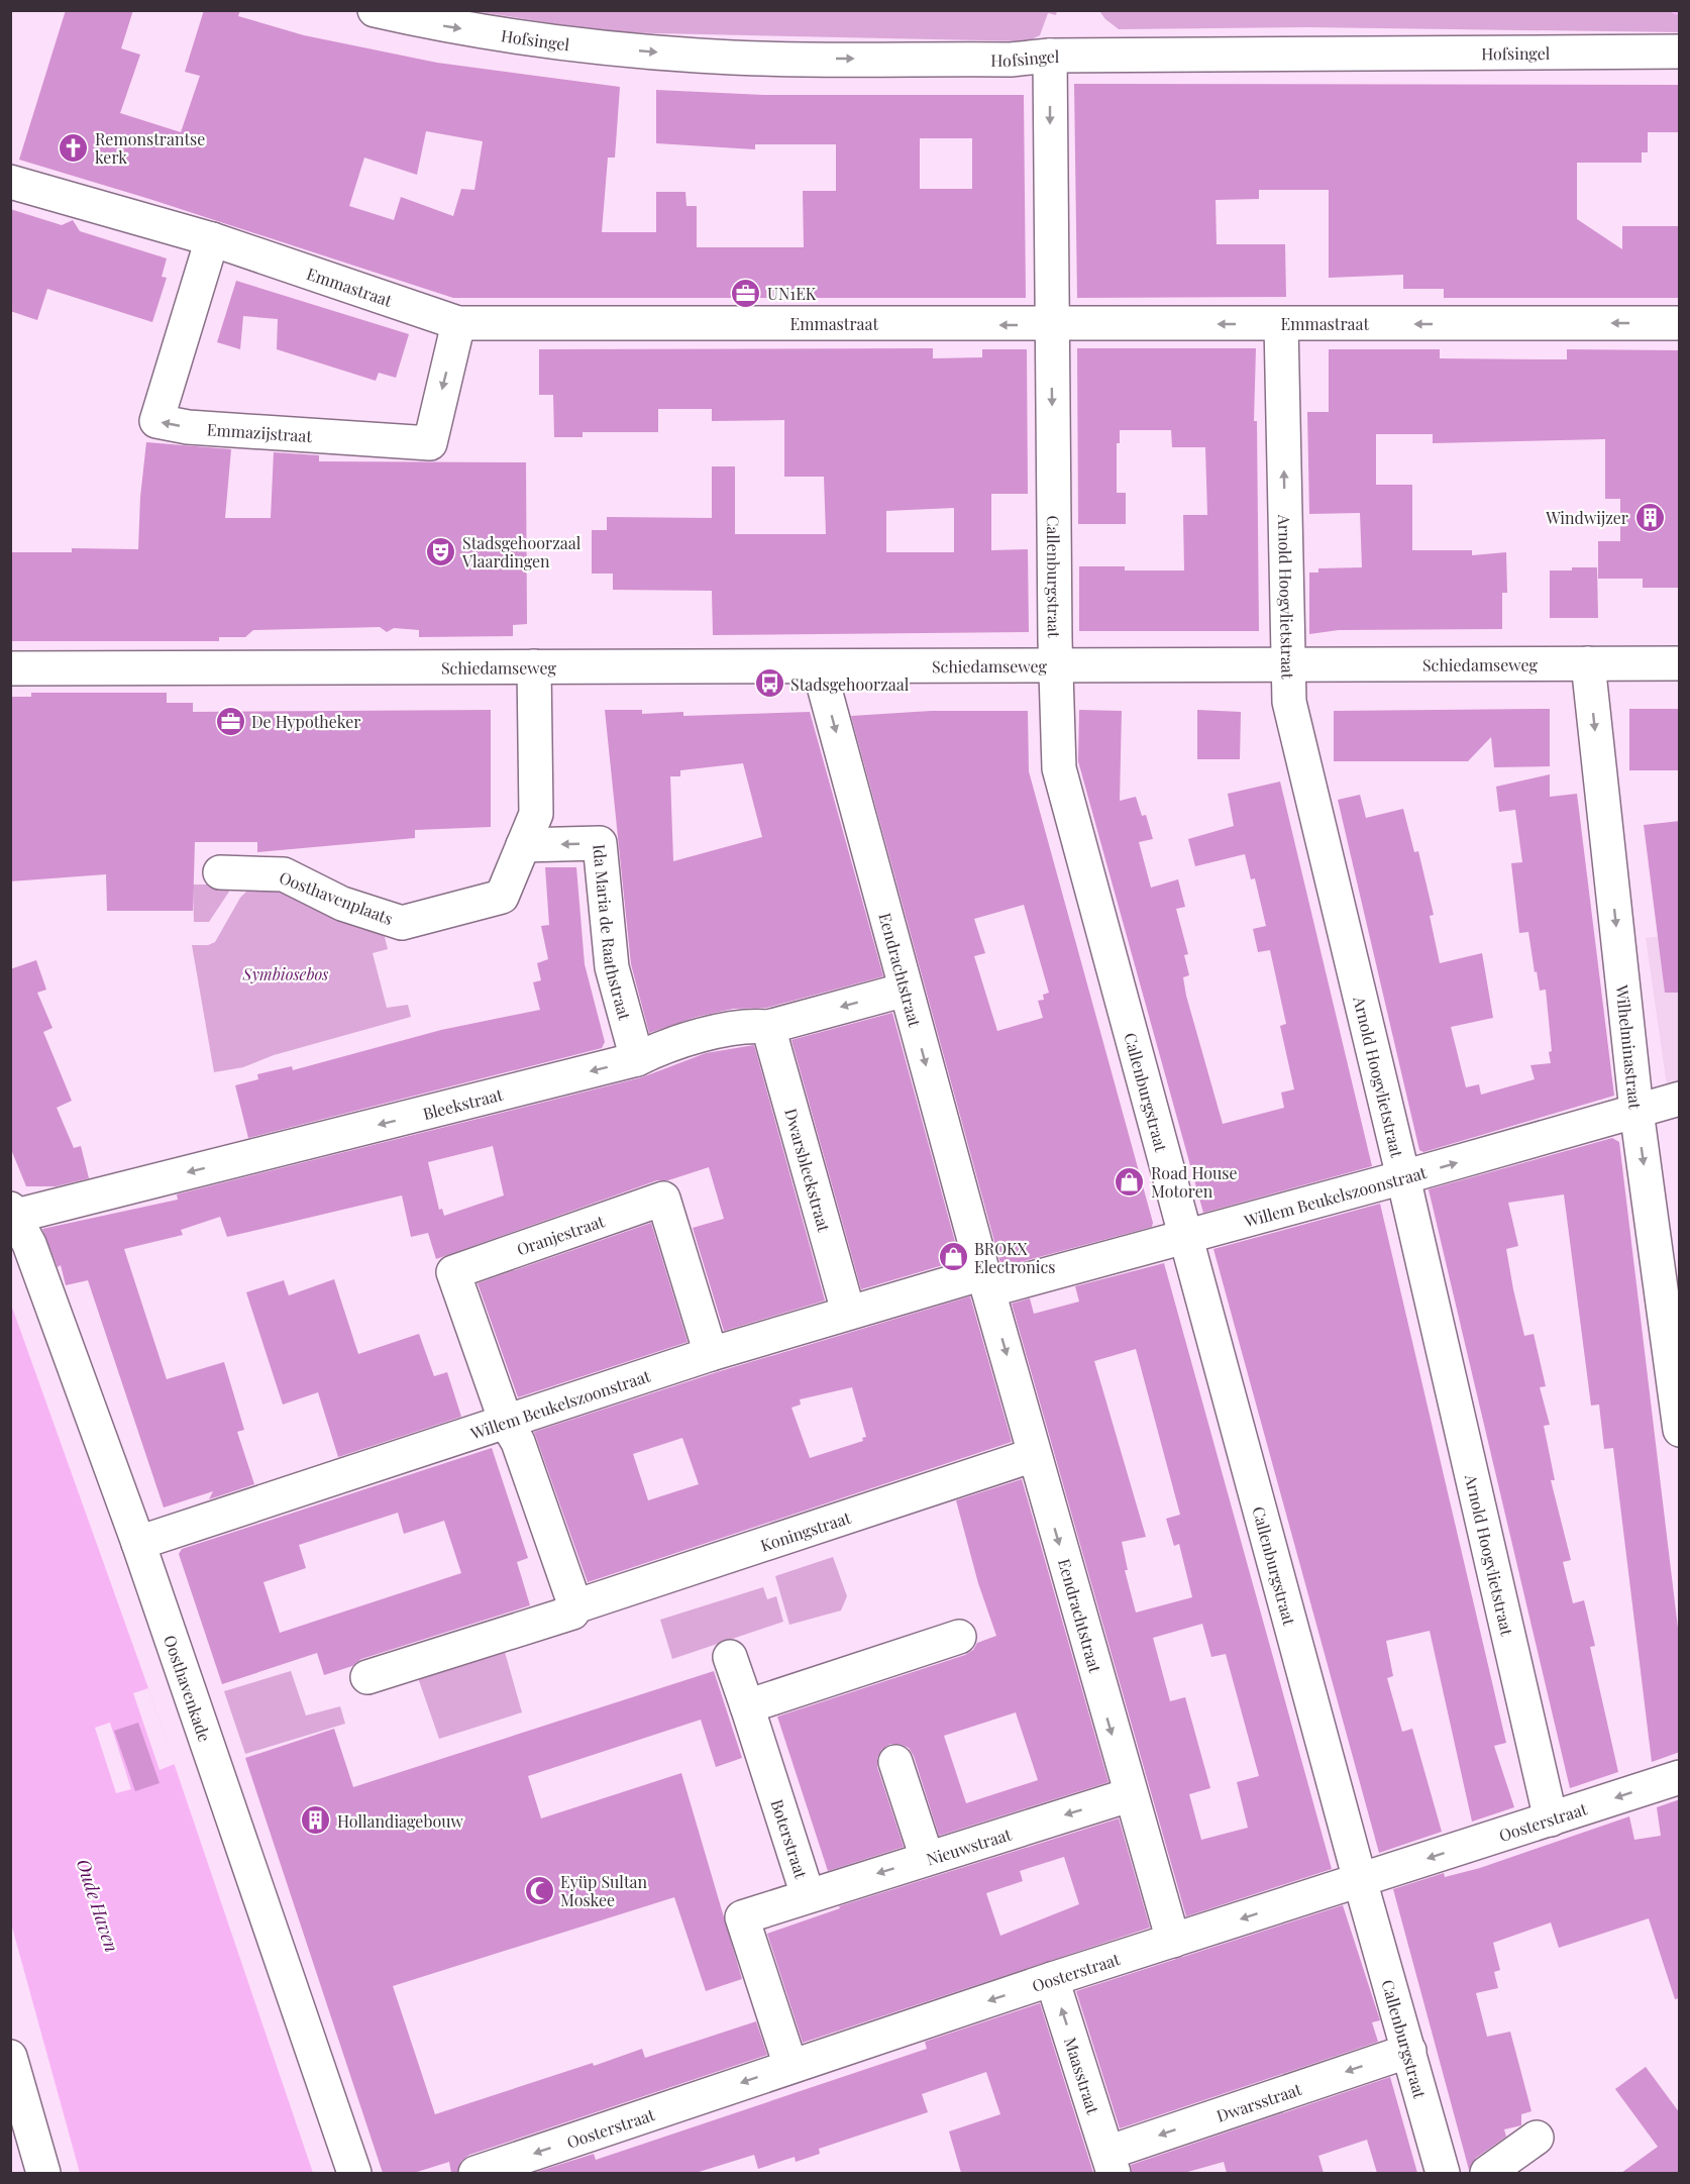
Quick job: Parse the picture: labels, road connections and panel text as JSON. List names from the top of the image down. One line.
{"streets":{"street":["Hofsingel","Emmastraat","Emmazijstraat","Callenburgstraat","Arnold Hoogvlietstraat","Schiedamseweg","Oosthavenplaats","Ida Maria de Raathstraat","Eendrachtstraat","Wilhelminastraat","Bleekstraat","Dwarsbleekstraat","Willem Beukelszoonstraat","Oranjestraat","Koningstraat","Oosthavenkade","Oosterstraat","Boterstraat","Nieuwstraat","Maasstraat","Dwarsstraat"]},"crossings":[["Hofsingel","Callenburgstraat"],["Emmastraat","Emmazijstraat"],["Emmastraat","Callenburgstraat"],["Emmastraat","Arnold Hoogvlietstraat"],["Callenburgstraat","Schiedamseweg"],["Callenburgstraat","Willem Beukelszoonstraat"],["Callenburgstraat","Oosterstraat"],["Callenburgstraat","Dwarsstraat"],["Arnold Hoogvlietstraat","Schiedamseweg"],["Arnold Hoogvlietstraat","Willem Beukelszoonstraat"],["Arnold Hoogvlietstraat","Oosterstraat"],["Schiedamseweg","Eendrachtstraat"],["Schiedamseweg","Wilhelminastraat"],["Oosthavenplaats","Ida Maria de Raathstraat"],["Ida Maria de Raathstraat","Bleekstraat"],["Eendrachtstraat","Bleekstraat"],["Eendrachtstraat","Willem Beukelszoonstraat"],["Eendrachtstraat","Koningstraat"],["Eendrachtstraat","Oosterstraat"],["Eendrachtstraat","Nieuwstraat"],["Wilhelminastraat","Willem Beukelszoonstraat"],["Bleekstraat","Dwarsbleekstraat"],["Bleekstraat","Oosthavenkade"],["Dwarsbleekstraat","Willem Beukelszoonstraat"],["Willem Beukelszoonstraat","Oranjestraat"],["Willem Beukelszoonstraat","Oosthavenkade"],["Oosterstraat","Boterstraat"],["Oosterstraat","Maasstraat"],["Boterstraat","Nieuwstraat"],["Maasstraat","Dwarsstraat"]],"one_way":["Hofsingel","Emmastraat","Ida Maria de Raathstraat","Eendrachtstraat","Wilhelminastraat","Bleekstraat","Oosterstraat","Maasstraat","Dwarsstraat"],"water":["Oude Haven"],"parks":["Symbiosebos"],"places":{"church":["Remonstrantse kerk"],"office":["UN1EK","De Hypotheker"],"building":["Windwijzer","Hollandiagebouw"],"theatre":["Stadsgehoorzaal Vlaardingen"],"bus stop":["Stadsgehoorzaal"],"shop":["Road House Motoren","BROKX Electronics"],"mosque":["Eyüp Sultan Moskee"]}}
